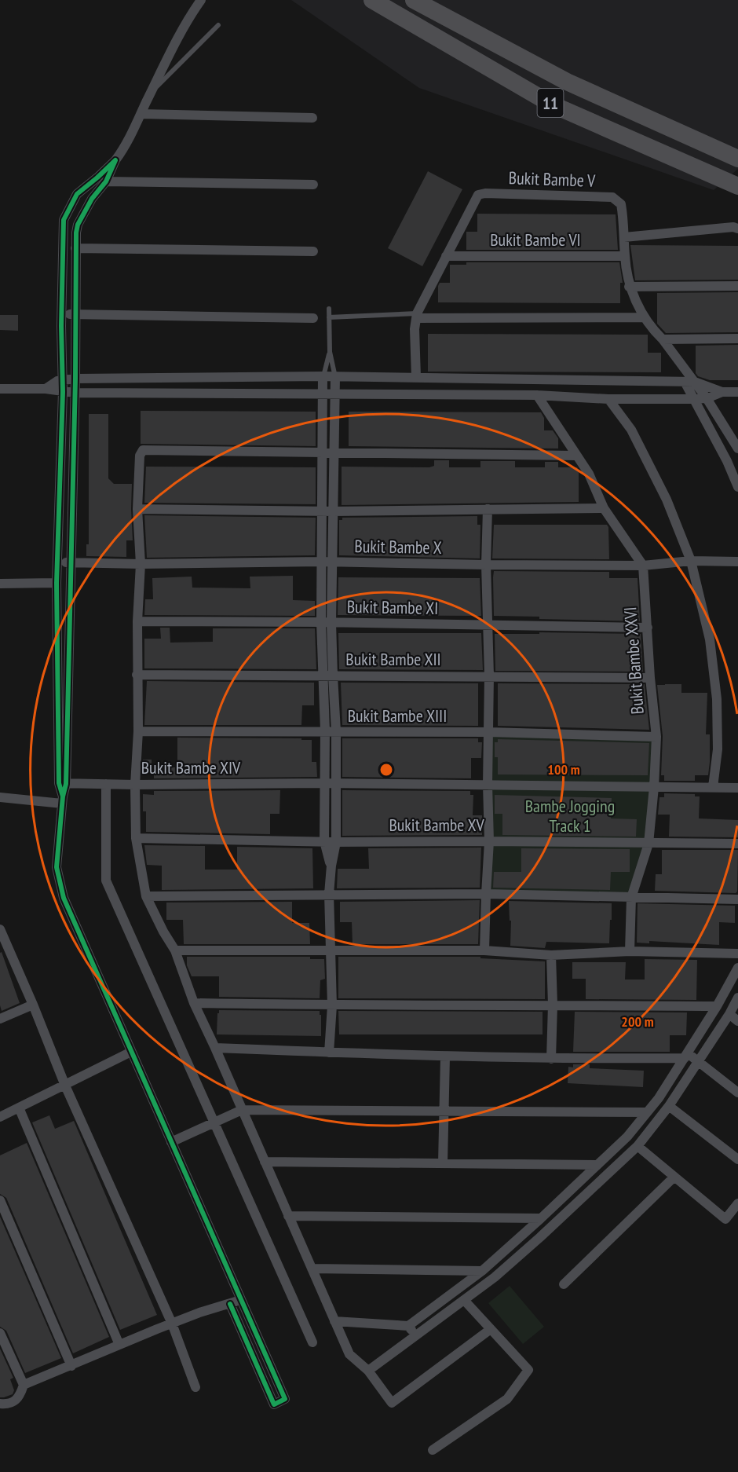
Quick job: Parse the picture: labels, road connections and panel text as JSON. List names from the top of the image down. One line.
{"streets":{"highway":["11"],"street":["Bukit Bambe V","Bukit Bambe VI","Bukit Bambe X","Bukit Bambe XI","Bukit Bambe XII","Bukit Bambe XXVI","Bukit Bambe XIII","Bukit Bambe XIV","Bukit Bambe XV"]},"crossings":[["Bukit Bambe V","Bukit Bambe VI"],["Bukit Bambe X","Bukit Bambe XXVI"],["Bukit Bambe XI","Bukit Bambe XXVI"],["Bukit Bambe XII","Bukit Bambe XXVI"],["Bukit Bambe XXVI","Bukit Bambe XIII"],["Bukit Bambe XXVI","Bukit Bambe XIV"],["Bukit Bambe XXVI","Bukit Bambe XV"]],"parks":["Bambe Jogging Track 1"],"rings":["100 m","200 m"]}
